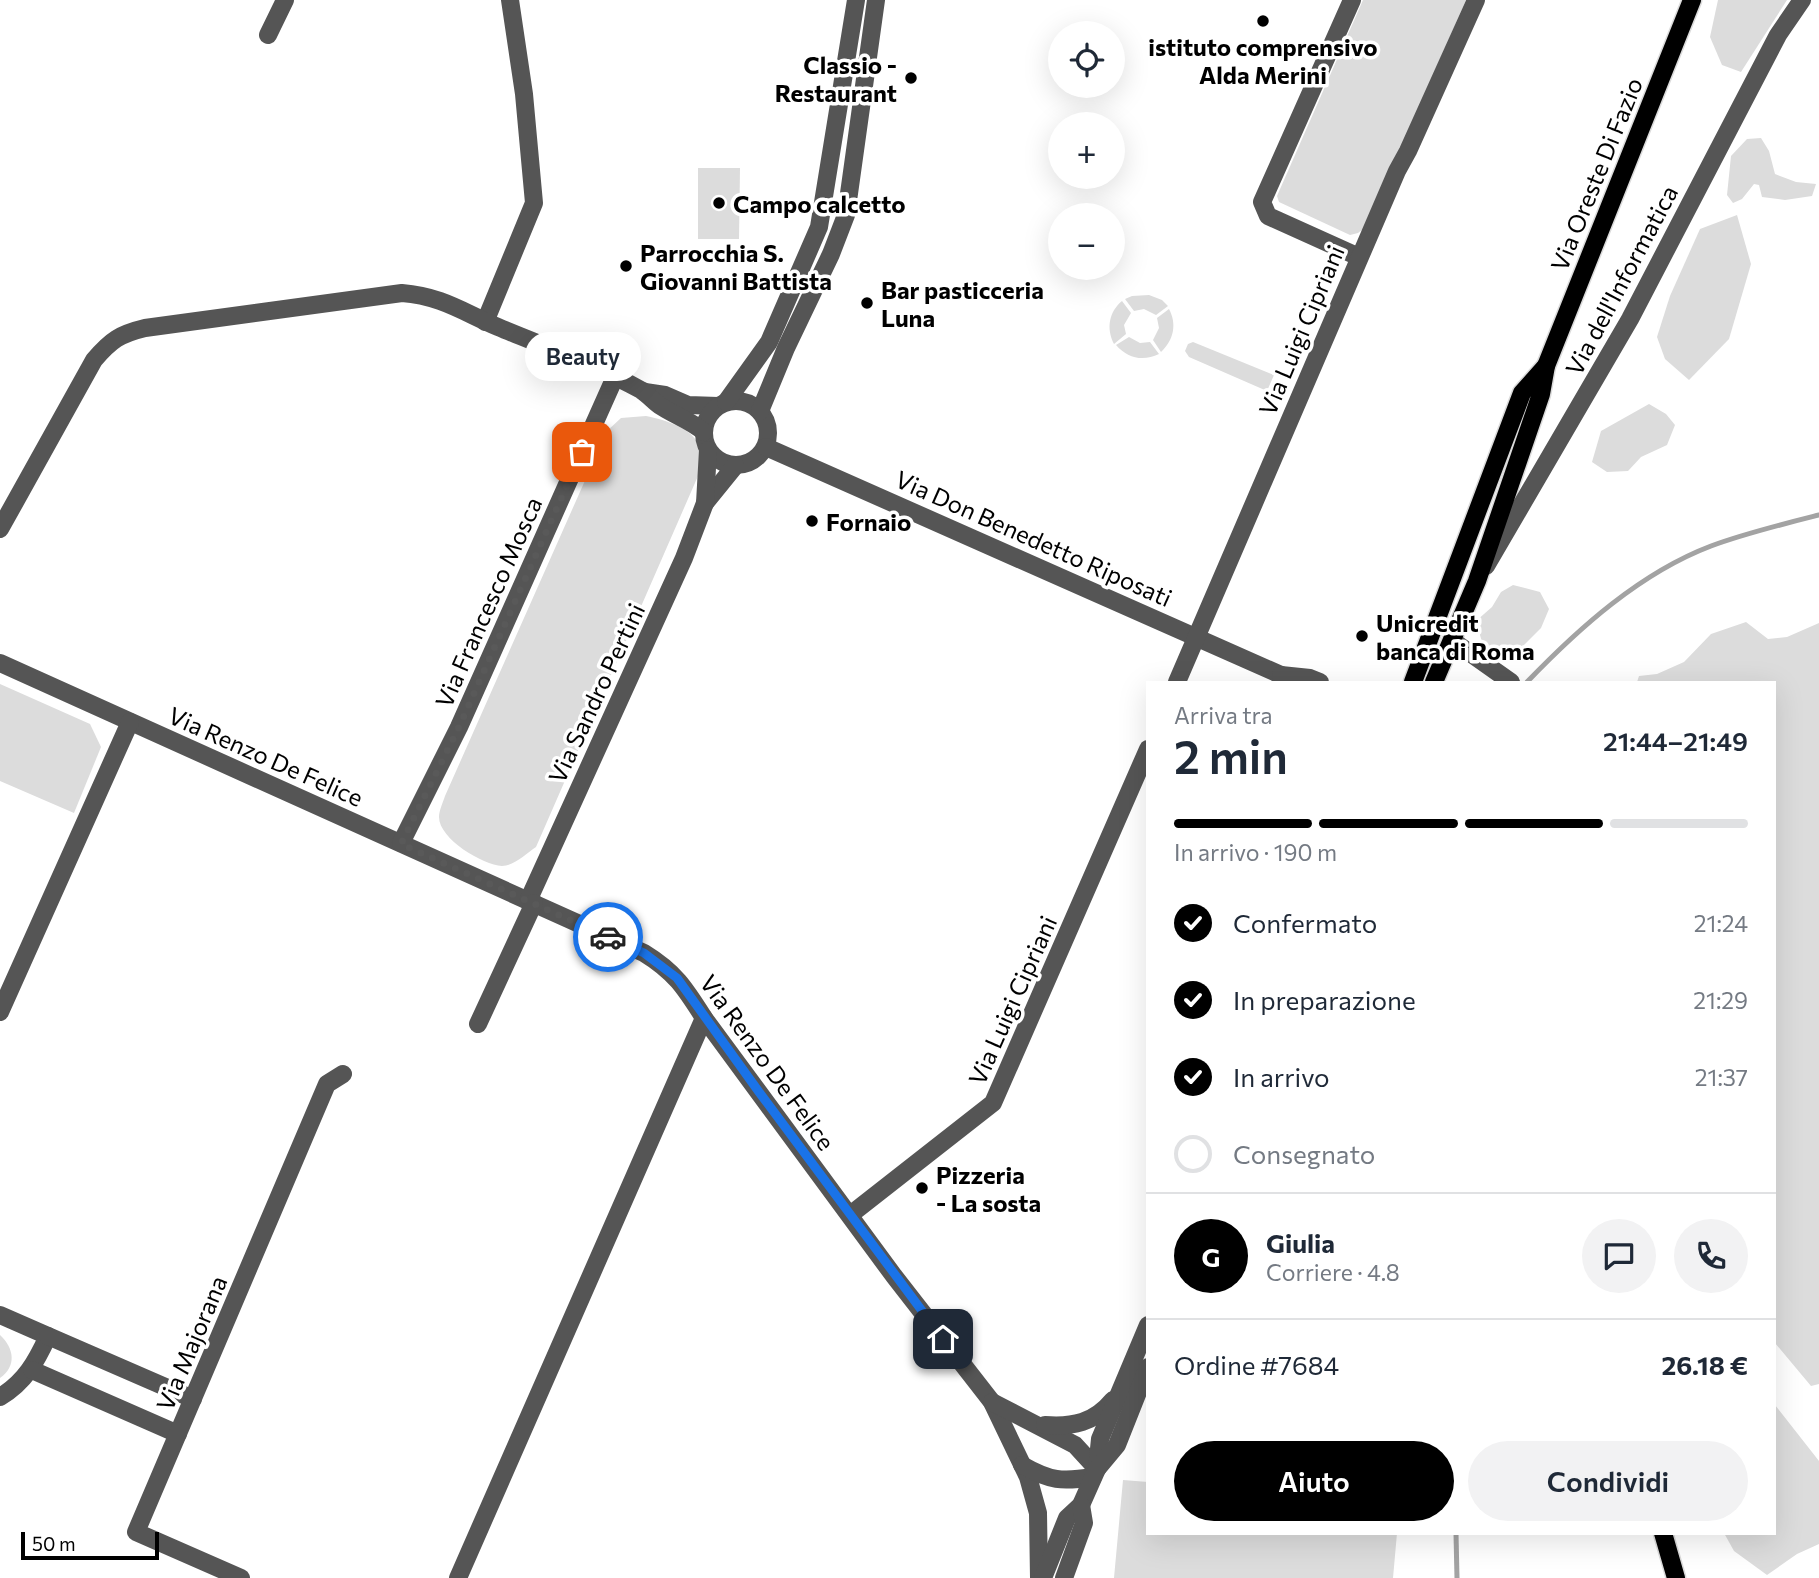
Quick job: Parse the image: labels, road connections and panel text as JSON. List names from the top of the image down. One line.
{"streets":{"main road":["Via Oreste Di Fazio"],"street":["Via dell'Informatica","Via Luigi Cipriani","Via Don Benedetto Riposati","Via Francesco Mosca","Via Sandro Pertini","Via Renzo De Felice","Via Majorana"]},"crossings":[["Via Oreste Di Fazio","Via dell'Informatica"],["Via Luigi Cipriani","Via Don Benedetto Riposati"],["Via Luigi Cipriani","Via Renzo De Felice"],["Via Don Benedetto Riposati","Via Sandro Pertini"],["Via Francesco Mosca","Via Renzo De Felice"],["Via Sandro Pertini","Via Renzo De Felice"]],"places":["istituto comprensivo Alda Merini","Classio - Restaurant","Campo calcetto","Parrocchia S. Giovanni Battista","Bar pasticceria Luna","Beauty","Fornaio","Unicredit banca di Roma","Pizzeria - La sosta"],"scale_bar":"50 m","page":{"map_buttons":["+","−"],"bubble":"Beauty","heading":["2 min","Arriva tra","21:44–21:49"],"panel":["Giulia","Corriere · 4.8","Ordine #7684","26.18 €"],"bar":"In arrivo · 190 m","list":[["Confermato","21:24"],["In preparazione","21:29"],["In arrivo","21:37"],"Consegnato"],"round":"G","buttons":["Aiuto","Condividi"],"scale":"50 m"}}
